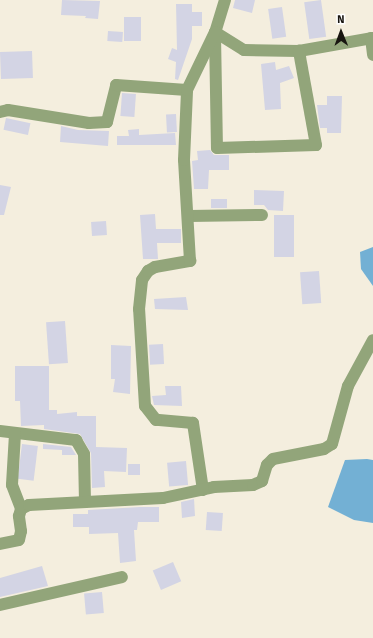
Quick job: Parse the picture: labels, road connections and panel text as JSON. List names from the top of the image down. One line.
{"north":"top"}
